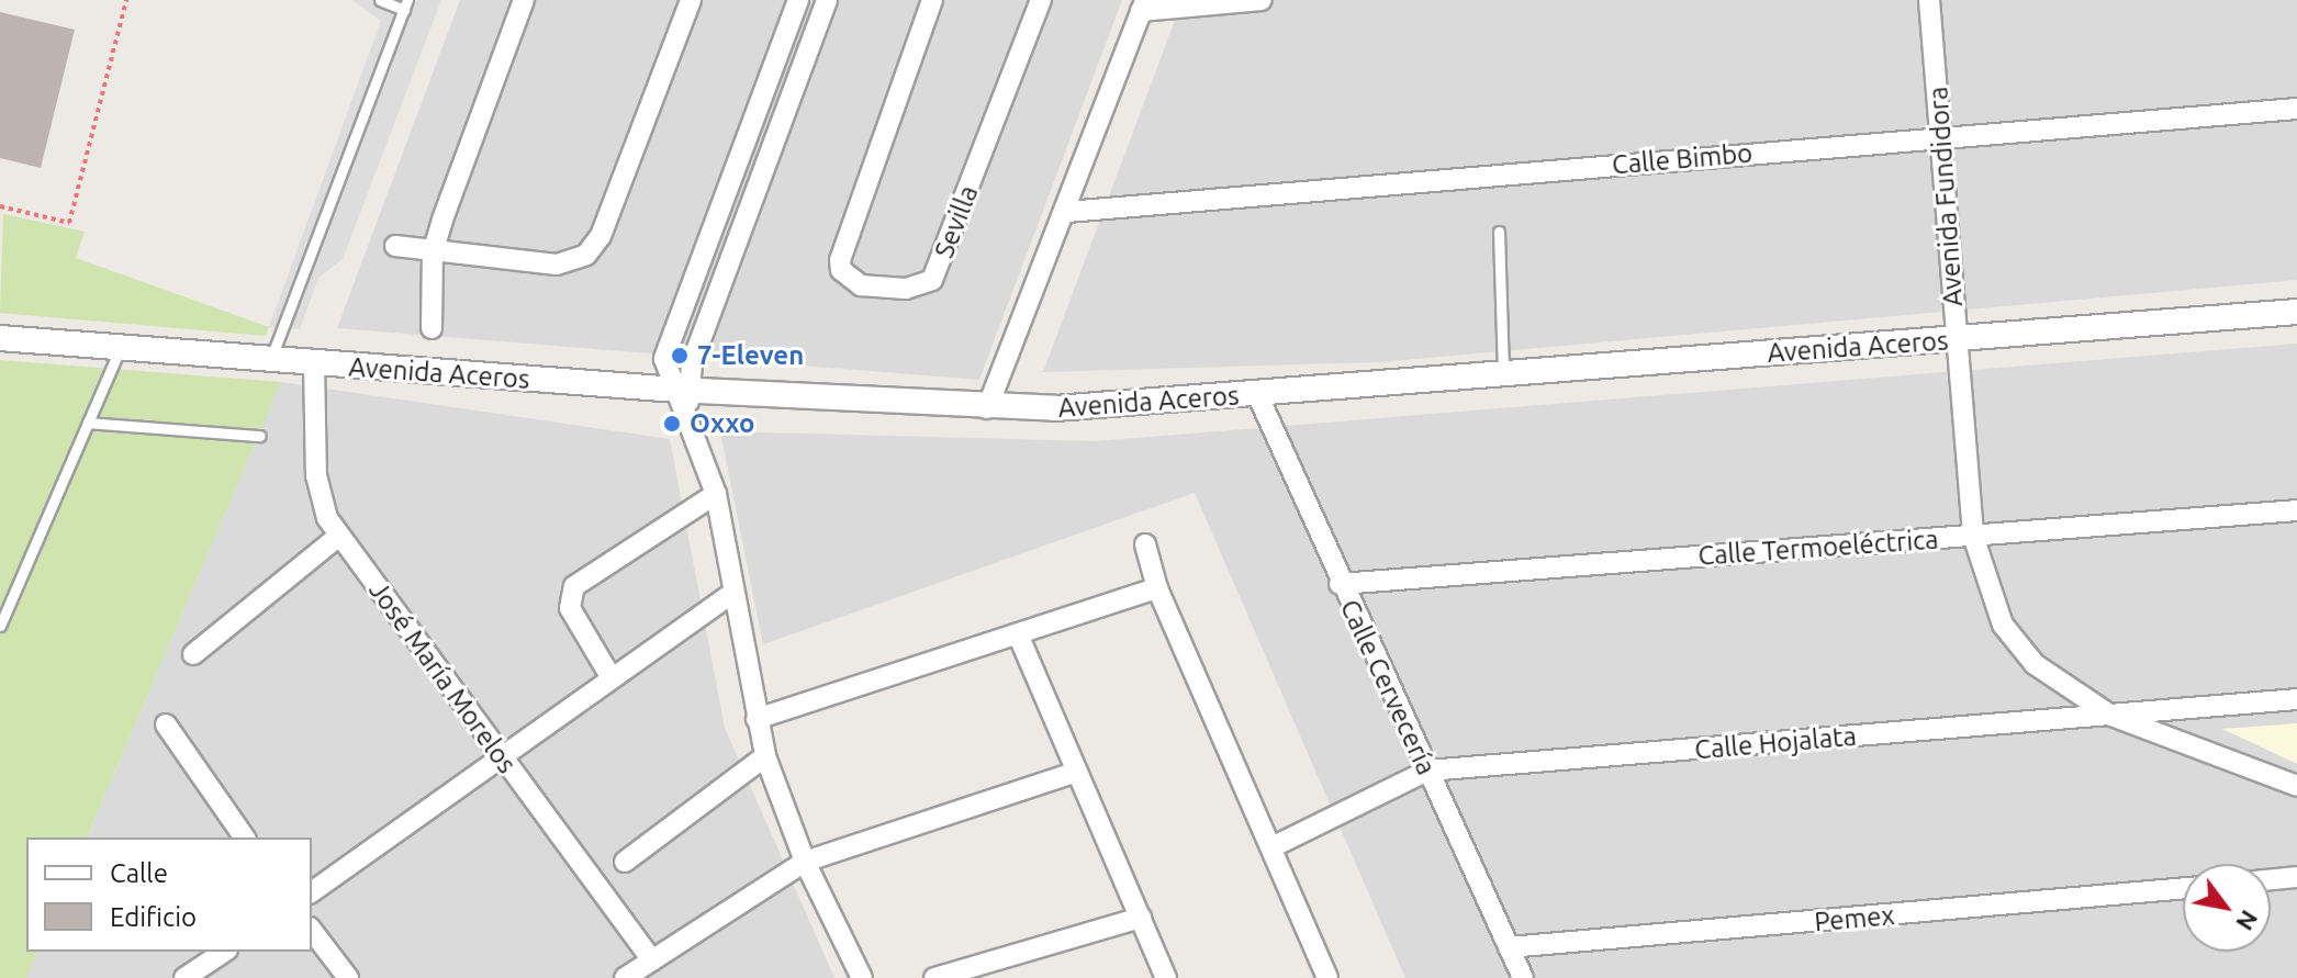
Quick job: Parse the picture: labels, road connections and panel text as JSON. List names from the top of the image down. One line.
{"streets":{"street":["Calle Bimbo","Avenida Fundidora","Sevilla","Avenida Aceros","Calle Termoeléctrica","José María Morelos","Calle Cervecería","Calle Hojalata","Pemex"]},"crossings":[["Calle Bimbo","Avenida Fundidora"],["Avenida Fundidora","Avenida Aceros"],["Avenida Fundidora","Calle Termoeléctrica"],["Avenida Fundidora","Calle Hojalata"],["Avenida Aceros","José María Morelos"],["Avenida Aceros","Calle Cervecería"],["Calle Termoeléctrica","Calle Cervecería"],["Calle Cervecería","Calle Hojalata"],["Calle Cervecería","Pemex"]],"places":["7-Eleven","Oxxo"],"legend":["Calle","Edificio"],"north":"bottom right"}
